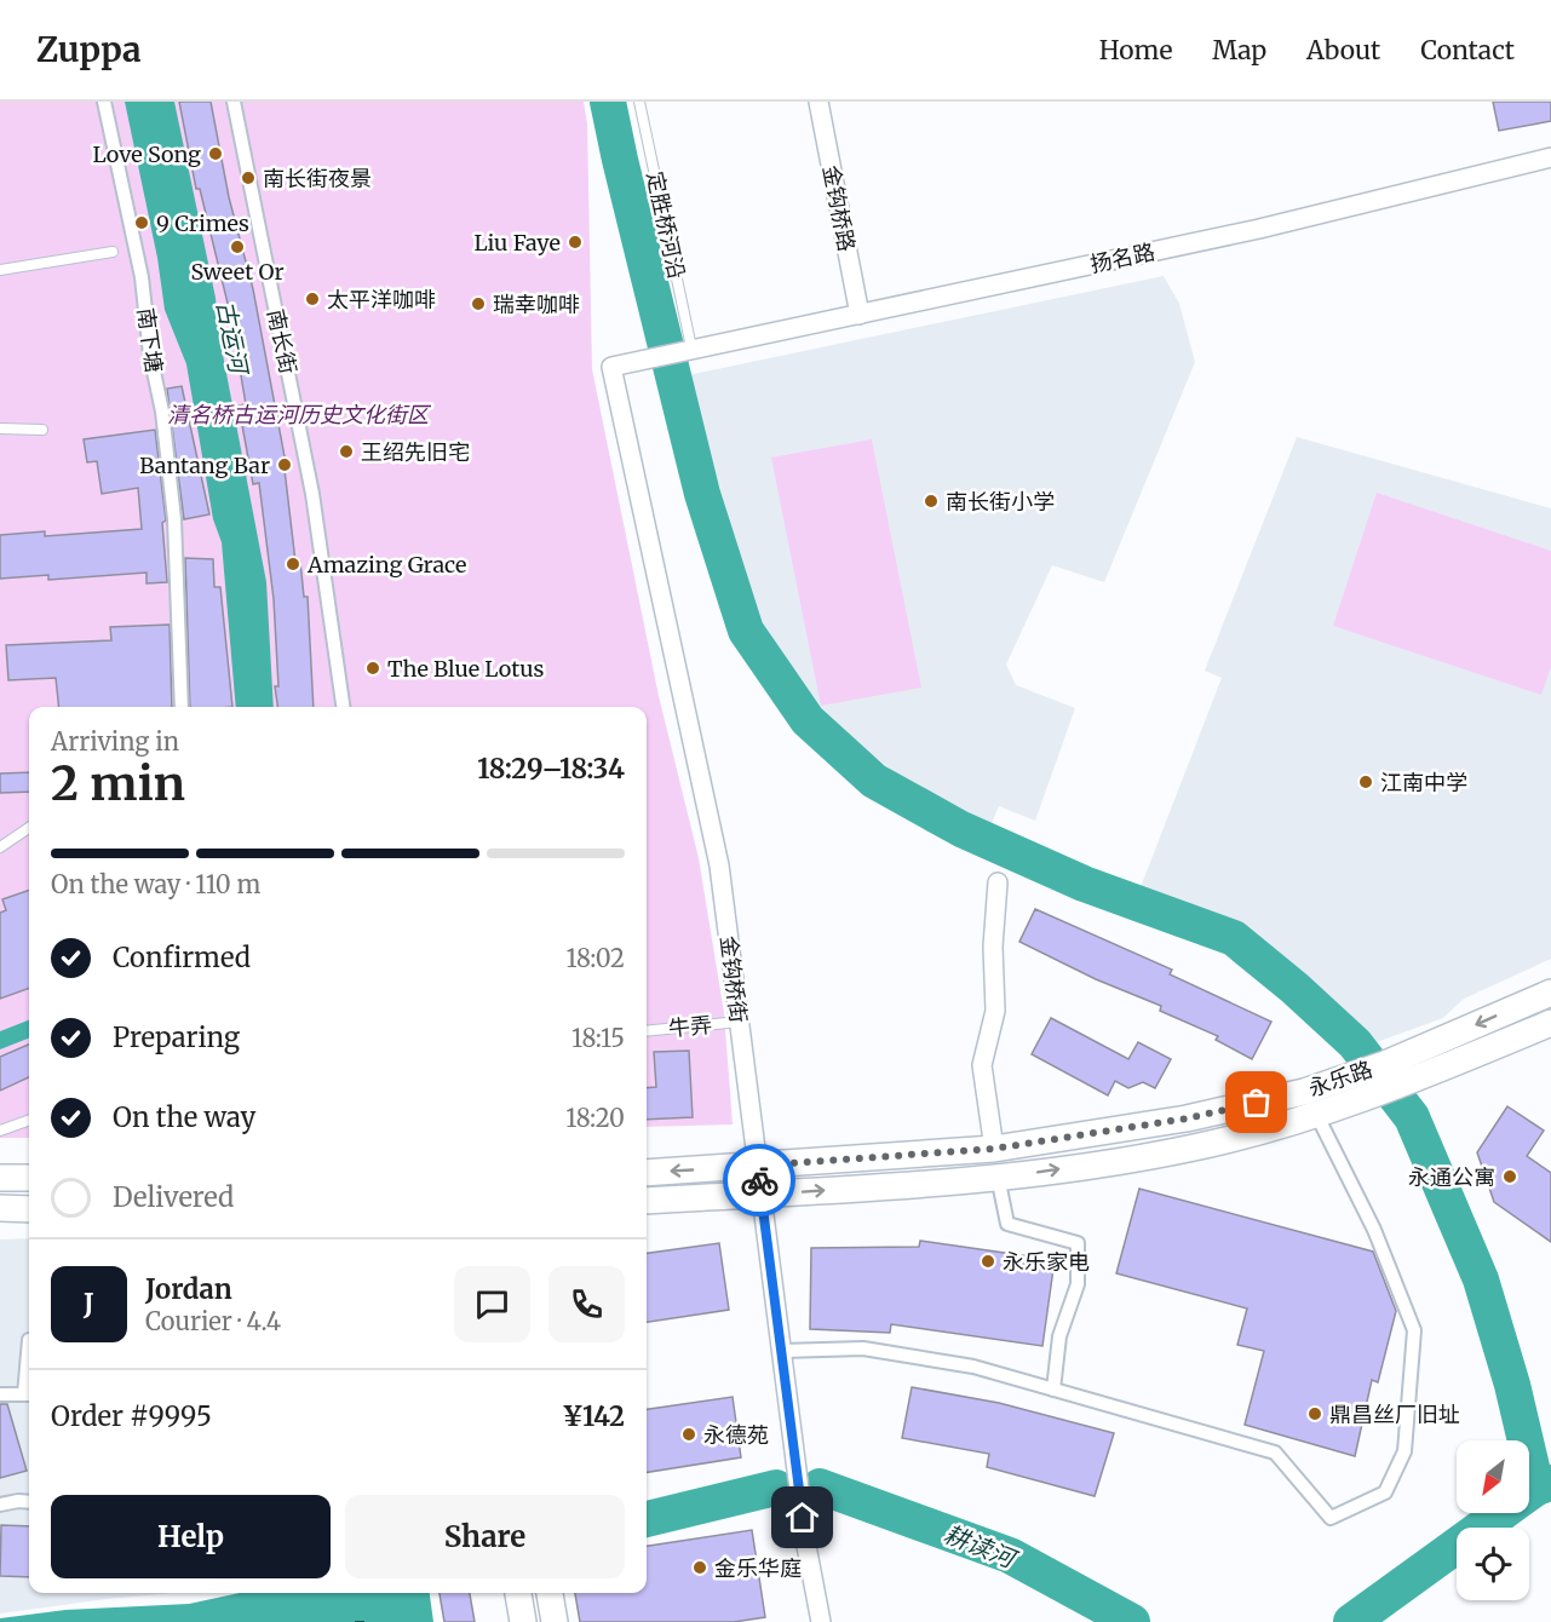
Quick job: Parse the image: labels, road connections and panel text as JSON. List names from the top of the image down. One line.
{"streets":{"main road":["永乐路"],"street":["金钩桥路","扬名路","南下塘","南长街","金钩桥街"],"lane":["定胜桥河沿","牛弄"]},"crossings":[["金钩桥路","扬名路"],["定胜桥河沿","扬名路"],["扬名路","金钩桥街"],["金钩桥街","牛弄"],["金钩桥街","永乐路"]],"water":["古运河","耕读河"],"parks":["清名桥古运河历史文化街区"],"places":["Love Song","南长街夜景","9 Crimes","Liu Faye","Sweet Or","太平洋咖啡","瑞幸咖啡","王绍先旧宅","Bantang Bar","南长街小学","Amazing Grace","The Blue Lotus","江南中学","永通公寓","永乐家电","鼎昌丝厂旧址","永德苑","金乐华庭"],"north":"bottom left","page":{"header":"Zuppa","nav":["Home","Map","About","Contact"],"heading":["2 min","Arriving in","18:29–18:34"],"panel":["Jordan","Courier · 4.4","Order #9995","¥142"],"bar":"On the way · 110 m","list":[["Confirmed","18:02"],["Preparing","18:15"],["On the way","18:20"],"Delivered"],"round":"J","buttons":["Help","Share"]}}
